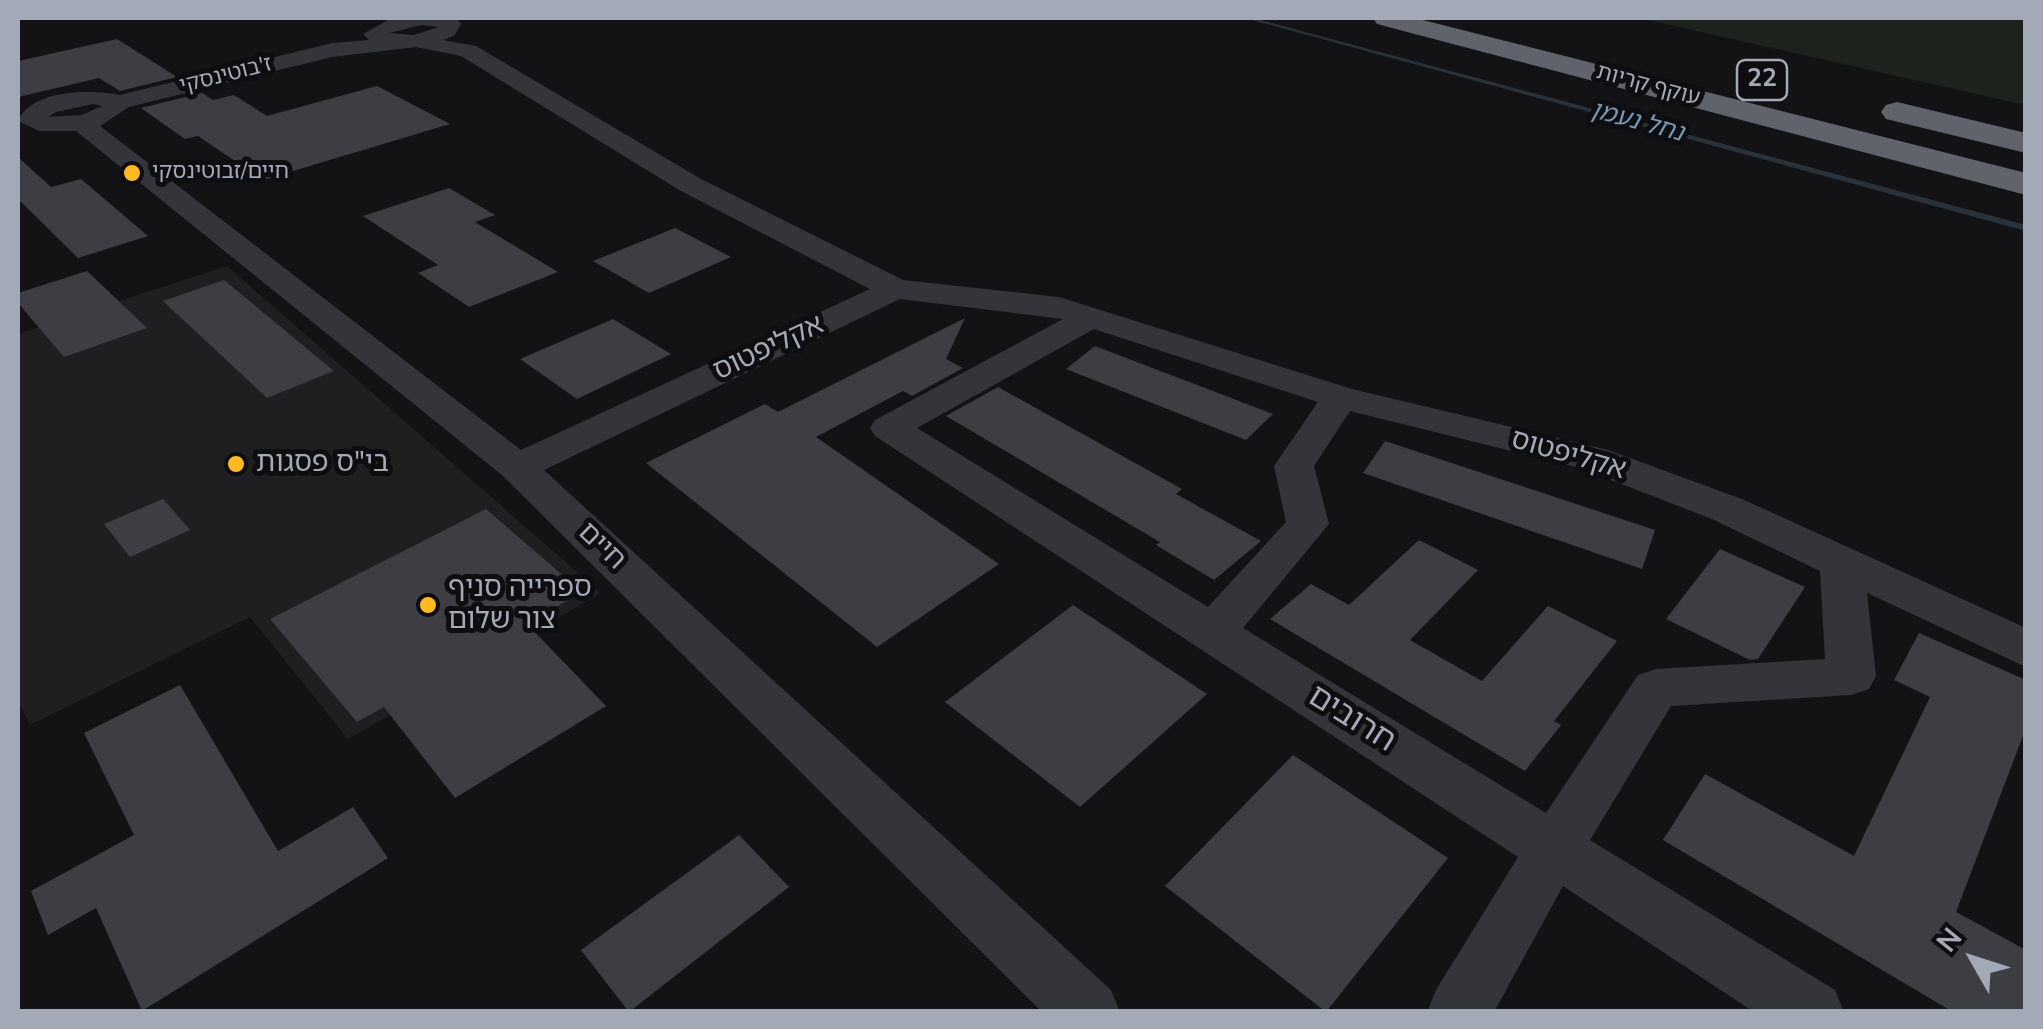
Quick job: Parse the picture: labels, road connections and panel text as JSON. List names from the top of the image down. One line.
{"streets":{"highway":["22","עוקף קריות"],"street":["ז'בוטינסקי","אקליפטוס","חיים","חרובים"]},"crossings":[["אקליפטוס","חיים"],["אקליפטוס","חרובים"]],"water":["נחל נעמן"],"places":["חיים/זבוטינסקי","בי\"ס פסגות","ספרייה סניף צור שלום"],"north":"top left"}
